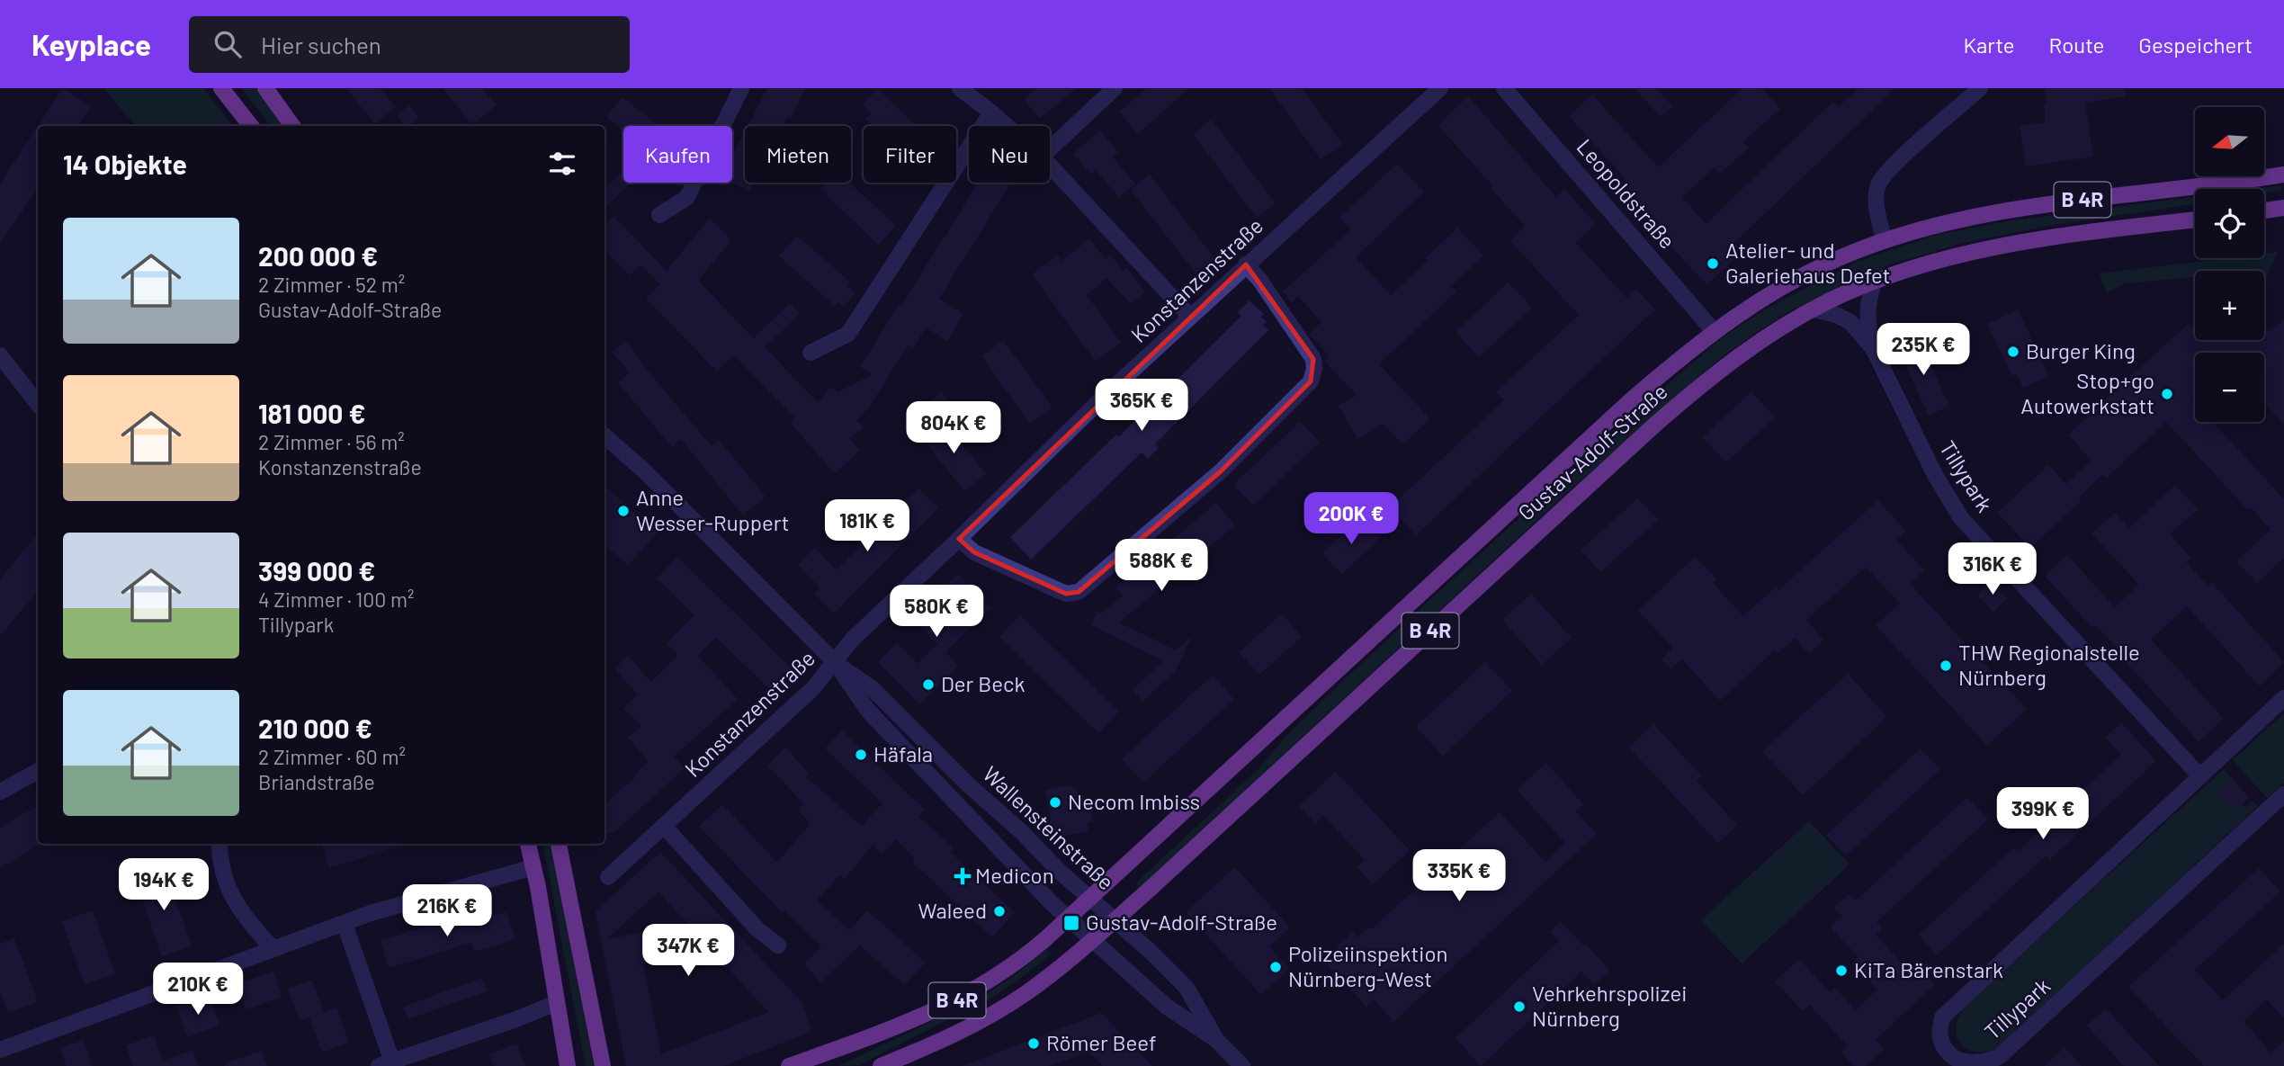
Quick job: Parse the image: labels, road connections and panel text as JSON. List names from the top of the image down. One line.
{"streets":{"main road":["B 4R","Gustav-Adolf-Straße"],"street":["Leopoldstraße","Konstanzenstraße","Tillypark","Wallensteinstraße"]},"crossings":[["Leopoldstraße","Gustav-Adolf-Straße"],["B 4R","Gustav-Adolf-Straße"],["B 4R","Wallensteinstraße"],["Konstanzenstraße","Wallensteinstraße"],["Gustav-Adolf-Straße","Tillypark"],["Gustav-Adolf-Straße","Wallensteinstraße"]],"places":{"other":["Atelier- und Galeriehaus Defet","Burger King","Stop+go Autowerkstatt","Anne Wesser-Ruppert","THW Regionalstelle Nürnberg","Der Beck","Häfala","Necom Imbiss","Waleed","Polizeiinspektion Nürnberg-West","KiTa Bärenstark","Vehrkehrspolizei Nürnberg","Römer Beef"],"health":["Medicon"],"transit":["Gustav-Adolf-Straße"]},"north":"left","page":{"header":"Keyplace","search":"Hier suchen","nav":["Karte","Route","Gespeichert"],"map_buttons":["+","−"],"chip":["Kaufen","Mieten","Filter","Neu"],"heading":"14 Objekte","list":[{"name":"200 000 €","note":"2 Zimmer · 52 m² · Gustav-Adolf-Straße"},{"name":"181 000 €","note":"2 Zimmer · 56 m² · Konstanzenstraße"},{"name":"399 000 €","note":"4 Zimmer · 100 m² · Tillypark"},{"name":"210 000 €","note":"2 Zimmer · 60 m² · Briandstraße"}],"price":["235K €","365K €","804K €","200K €","181K €","588K €","316K €","580K €","399K €","335K €","194K €","216K €","347K €","210K €"]}}
